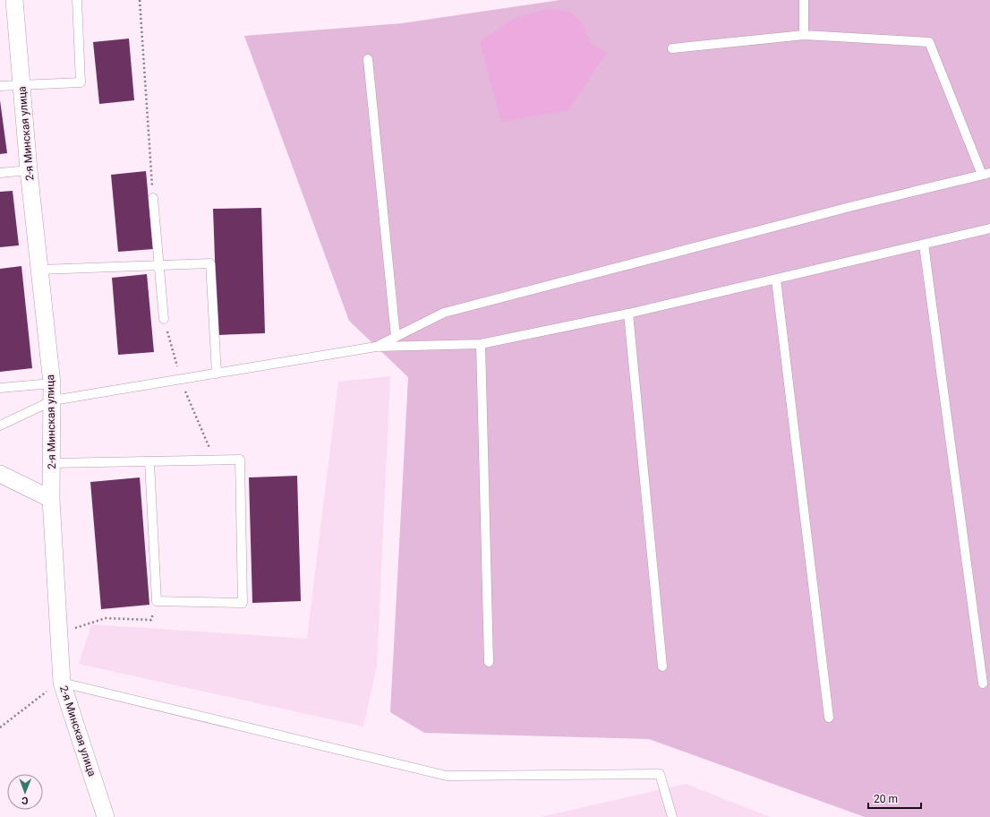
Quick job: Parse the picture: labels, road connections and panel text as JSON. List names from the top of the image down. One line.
{"streets":{"street":["2-я Минская улица"]},"scale_bar":"20 m","north":"bottom"}
